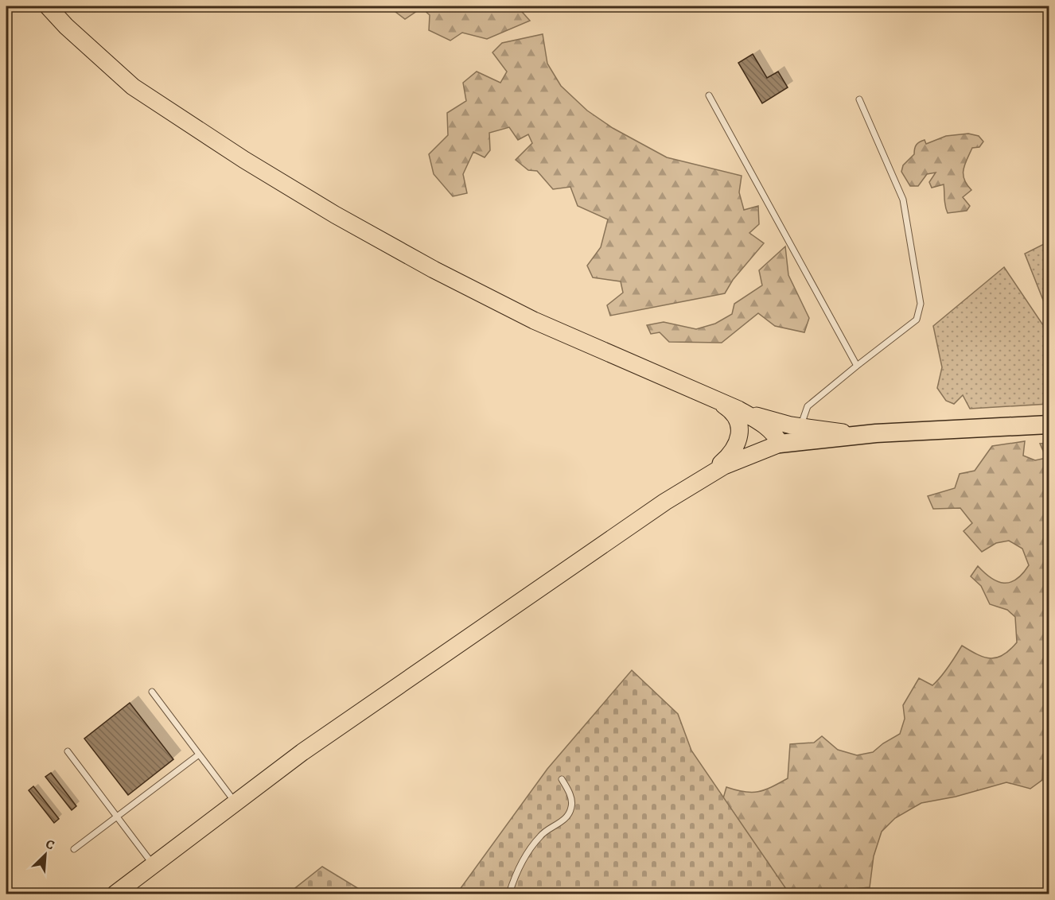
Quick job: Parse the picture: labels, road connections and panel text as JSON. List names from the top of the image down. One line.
{"north":"top right"}
